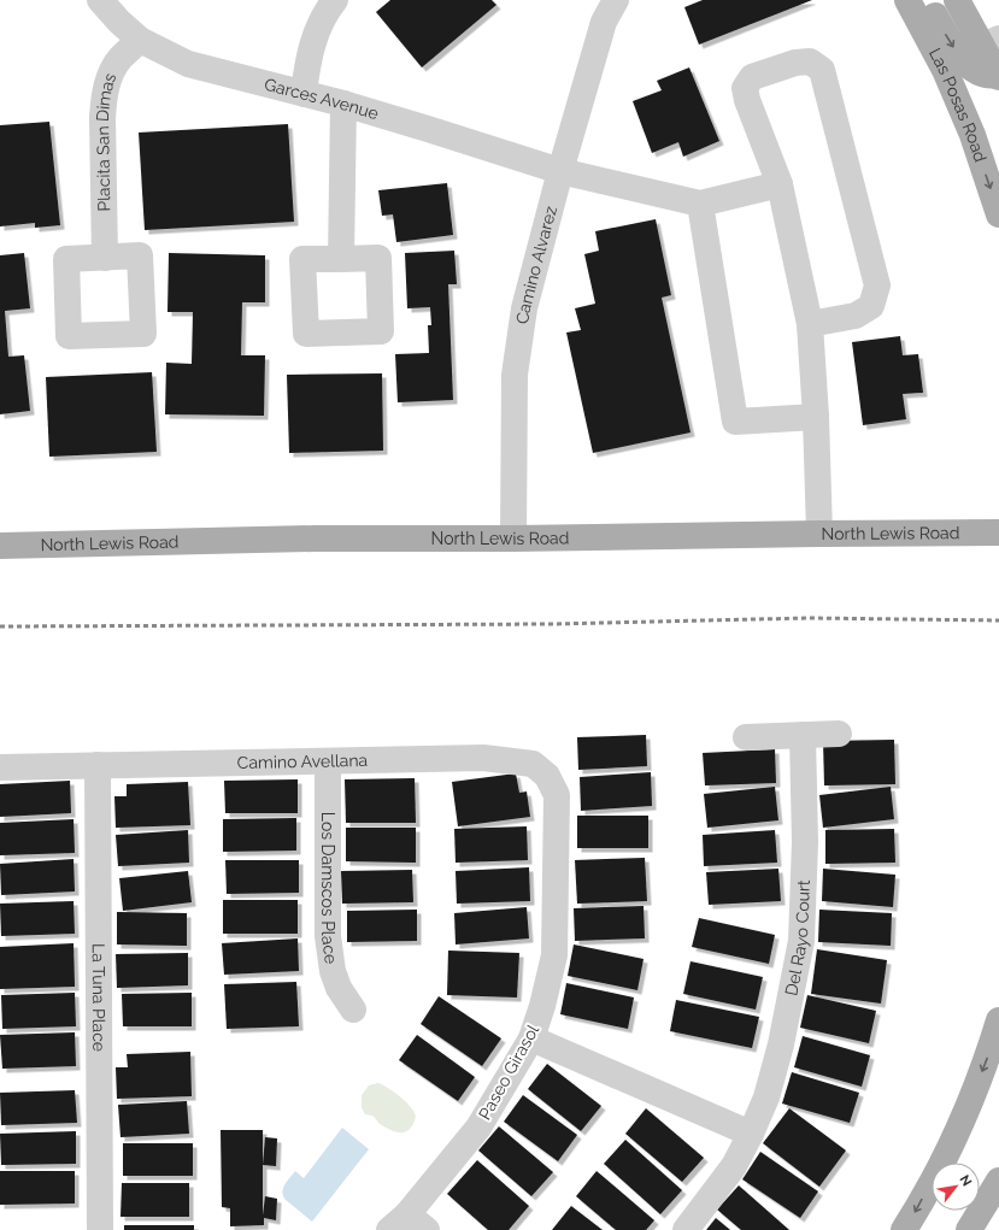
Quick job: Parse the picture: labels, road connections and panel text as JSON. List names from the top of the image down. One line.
{"streets":{"main road":["Las Posas Road","North Lewis Road"],"street":["Garces Avenue","Placita San Dimas","Camino Alvarez","Camino Avellana","Los Damscos Place","Del Rayo Court","La Tuna Place","Paseo Girasol"]},"crossings":[["Garces Avenue","Placita San Dimas"],["Garces Avenue","Camino Alvarez"],["Camino Alvarez","North Lewis Road"],["Camino Avellana","Los Damscos Place"],["Camino Avellana","La Tuna Place"],["Camino Avellana","Paseo Girasol"]],"north":"top right"}
